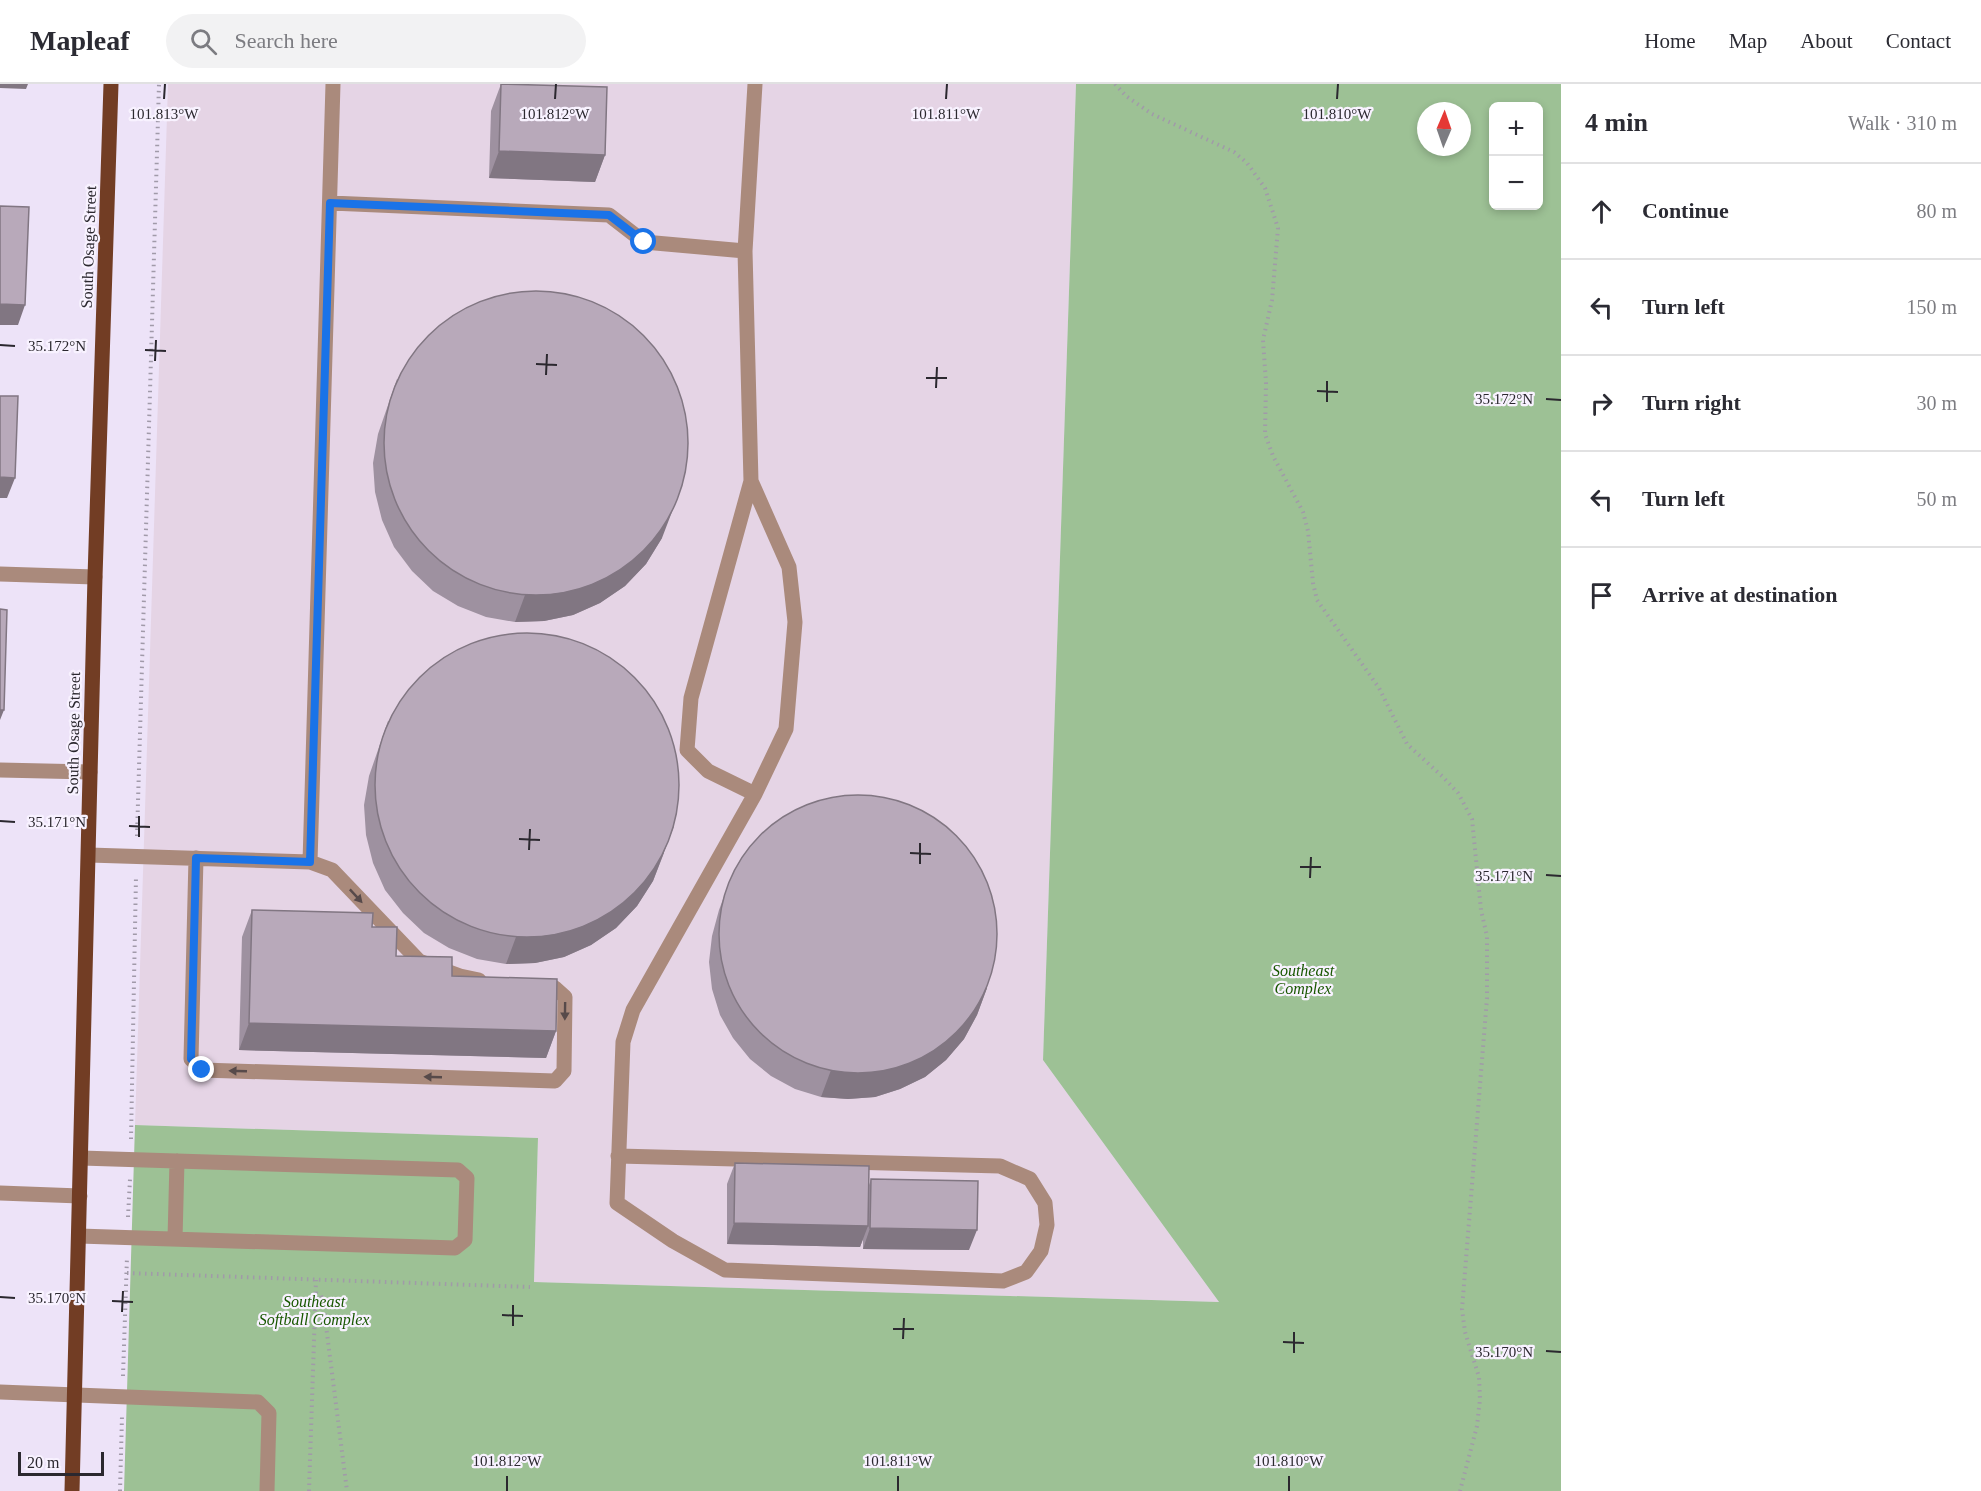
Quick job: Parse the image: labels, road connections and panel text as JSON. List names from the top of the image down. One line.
{"streets":{"main road":["South Osage Street"]},"parks":["Southeast Complex","Southeast Softball Complex"],"scale_bar":"20 m","north":"top","page":{"header":"Mapleaf","search":"Search here","nav":["Home","Map","About","Contact"],"heading":["4 min","Walk · 310 m"],"map_buttons":["+","−"],"list":[["Continue","80 m"],["Turn left","150 m"],["Turn right","30 m"],["Turn left","50 m"],"Arrive at destination"],"scale":"20 m"},"coordinates":["101.813°W","101.812°W","101.811°W","101.810°W","35.172°N","35.171°N","35.170°N"]}
